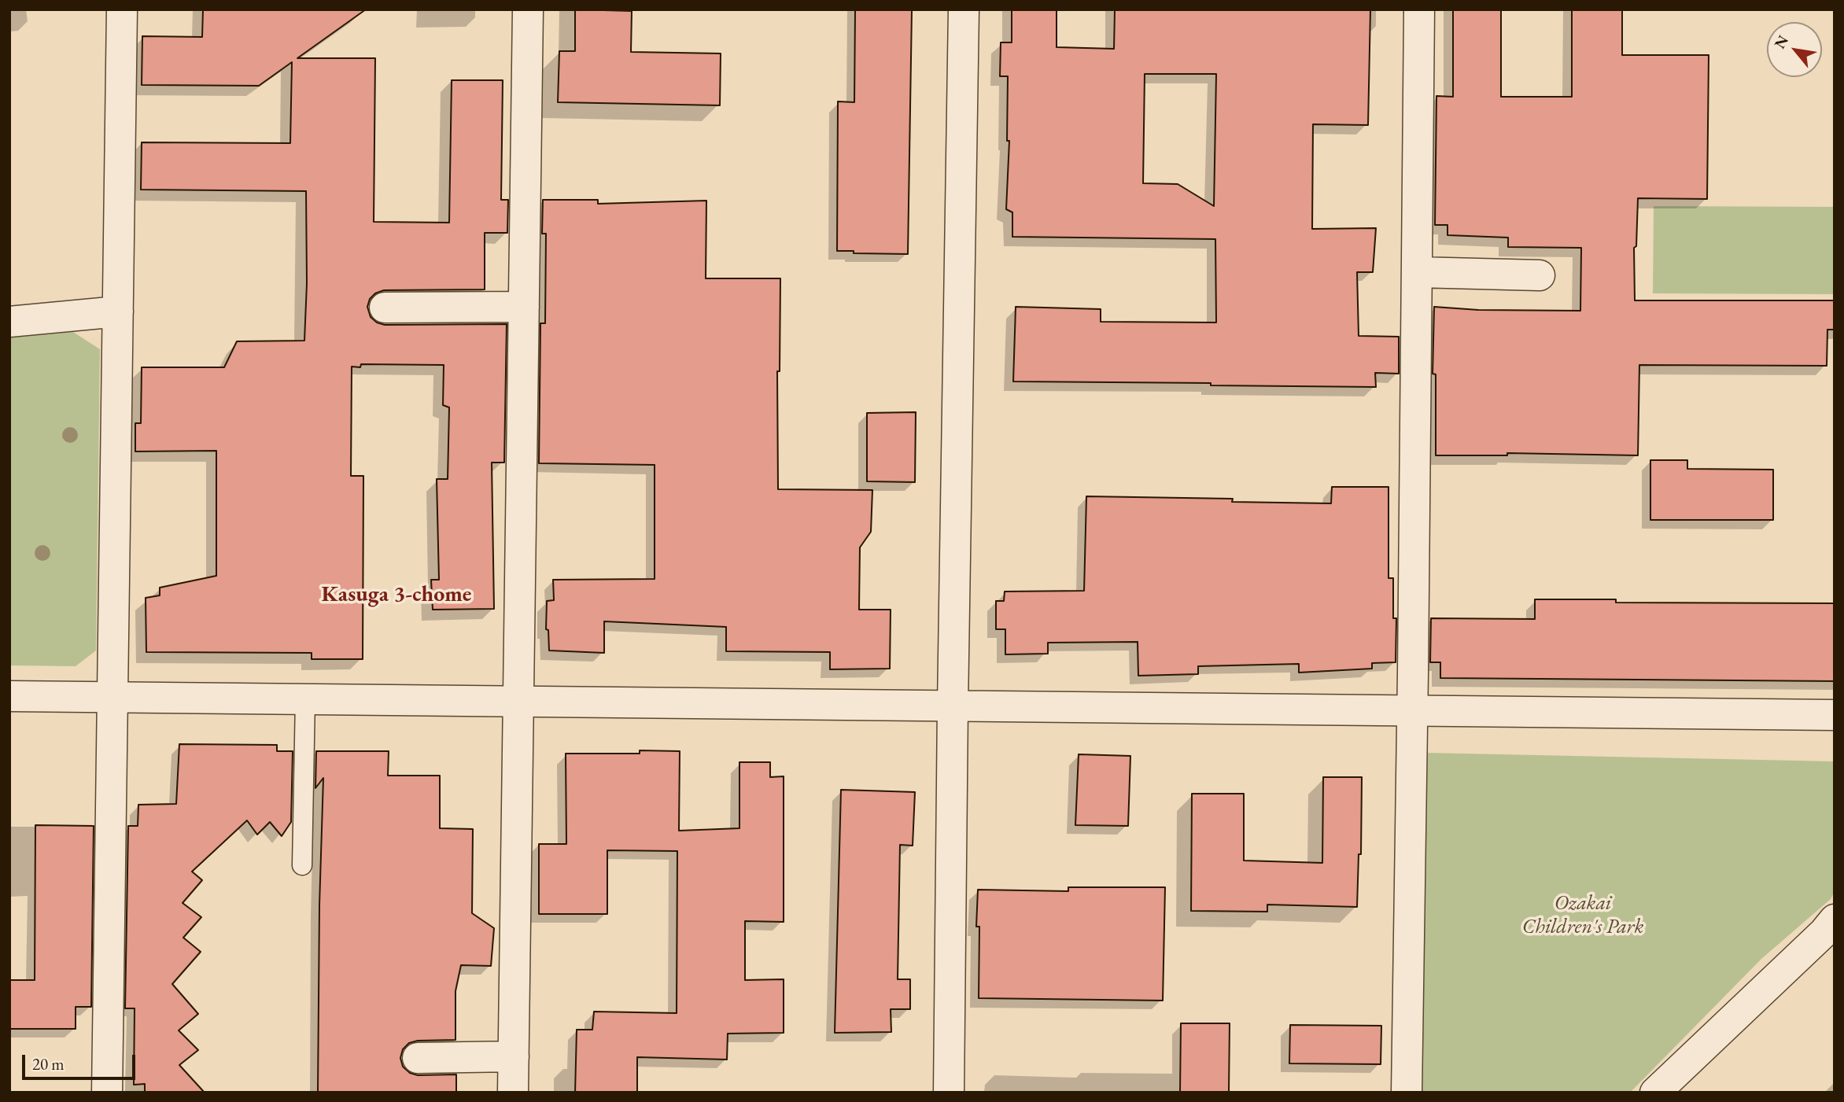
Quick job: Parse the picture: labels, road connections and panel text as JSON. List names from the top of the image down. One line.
{"districts":["Kasuga 3-chome"],"parks":["Ozakai Children's Park"],"scale_bar":"20 m","north":"top left"}
